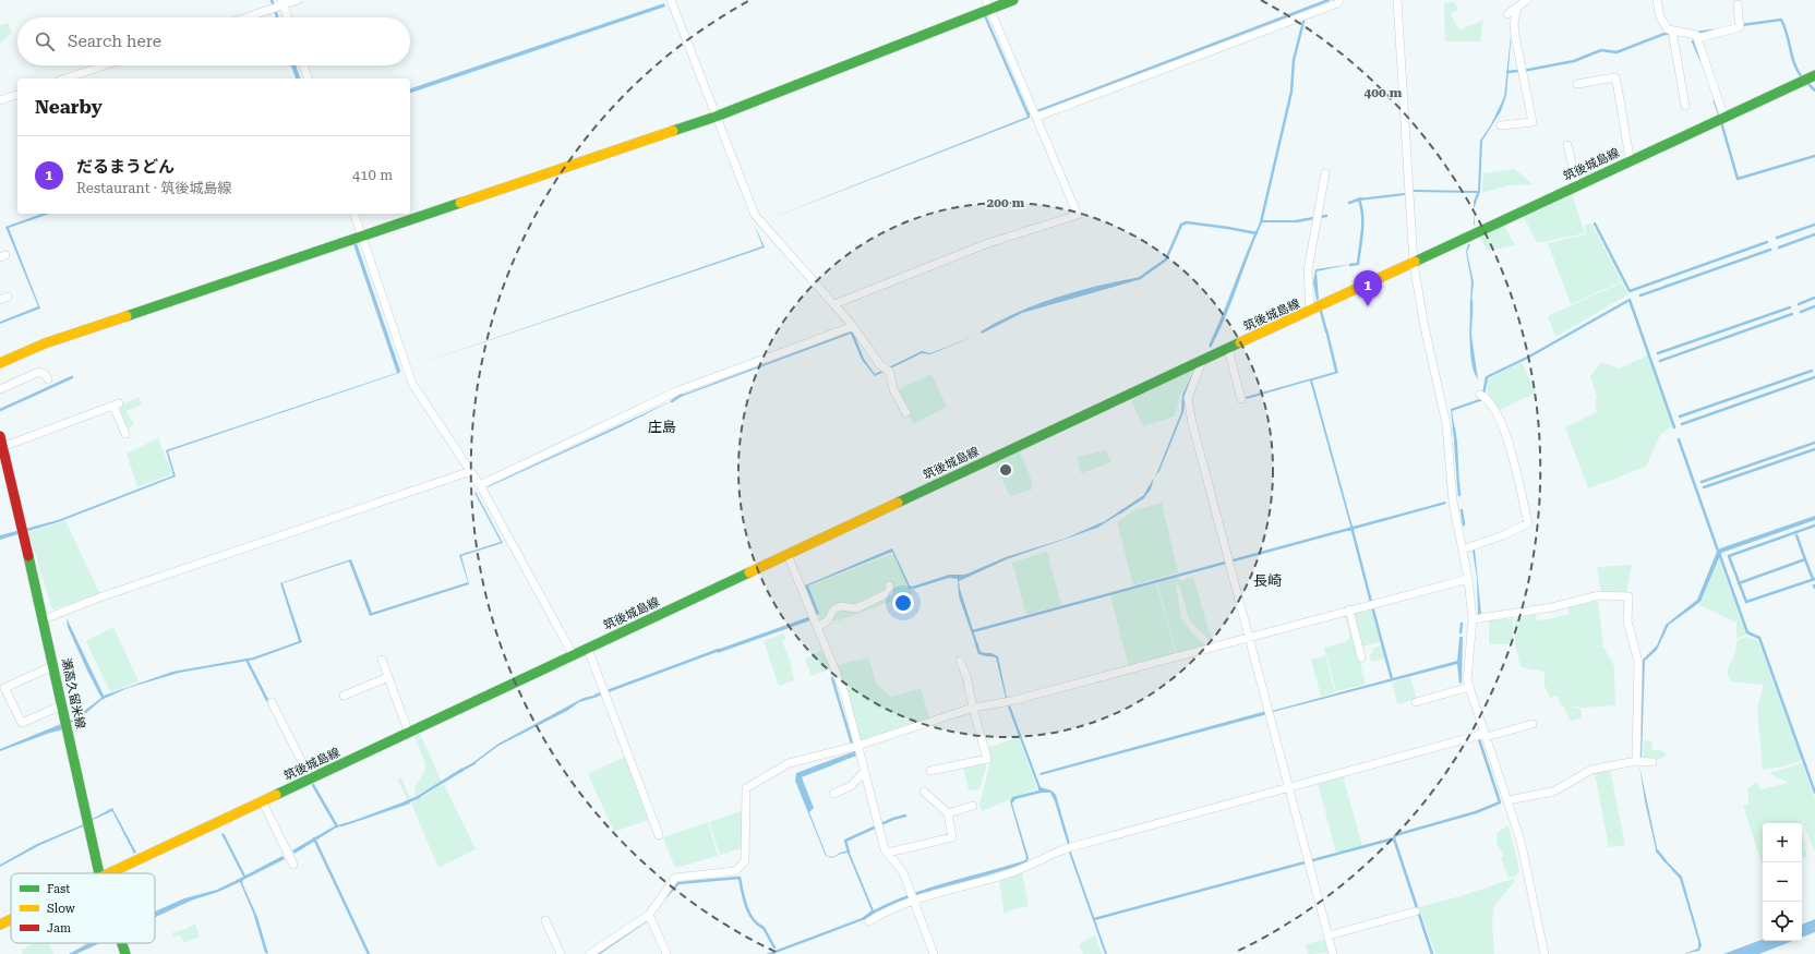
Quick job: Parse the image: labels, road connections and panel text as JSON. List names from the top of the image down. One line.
{"streets":{"main road":["筑後城島線","瀬高久留米線"]},"districts":["庄島","長崎"],"legend":["Fast","Slow","Jam"],"page":{"search":"Search here","heading":"Nearby","list":[{"mark":"1","name":"だるまうどん","note":"Restaurant · 筑後城島線","value":"410 m"}],"pins":"1","map_buttons":["+","−"]},"rings":["400 m","200 m"]}
